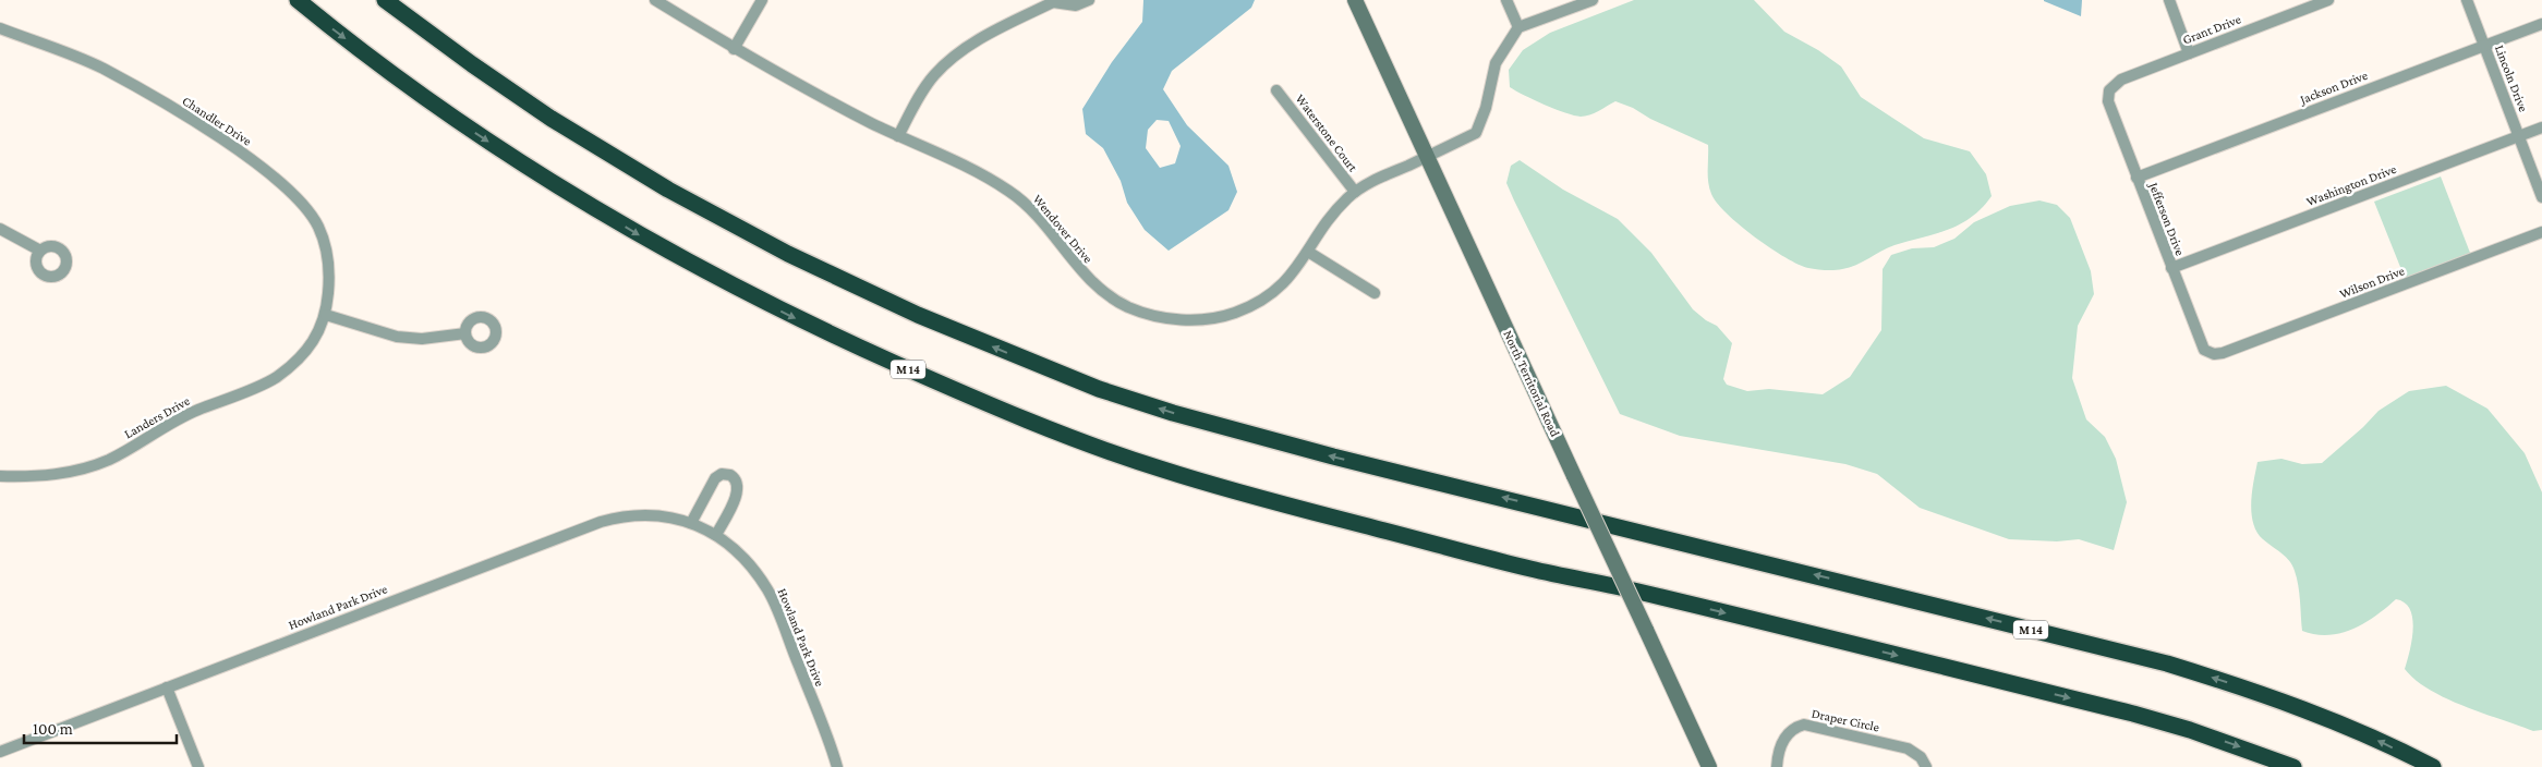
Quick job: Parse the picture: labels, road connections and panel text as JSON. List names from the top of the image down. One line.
{"streets":{"highway":["M 14"],"main road":["North Territorial Road"],"street":["Grant Drive","Lincoln Drive","Jackson Drive","Chandler Drive","Waterstone Court","Washington Drive","Jefferson Drive","Wendover Drive","Wilson Drive","Landers Drive","Howland Park Drive","Draper Circle"]},"crossings":[["Grant Drive","Jefferson Drive"],["Lincoln Drive","Jackson Drive"],["Lincoln Drive","Washington Drive"],["Jackson Drive","Jefferson Drive"],["Chandler Drive","Landers Drive"],["Waterstone Court","Wendover Drive"],["Washington Drive","Jefferson Drive"],["Jefferson Drive","Wilson Drive"],["Wendover Drive","North Territorial Road"]],"scale_bar":"100 m"}
